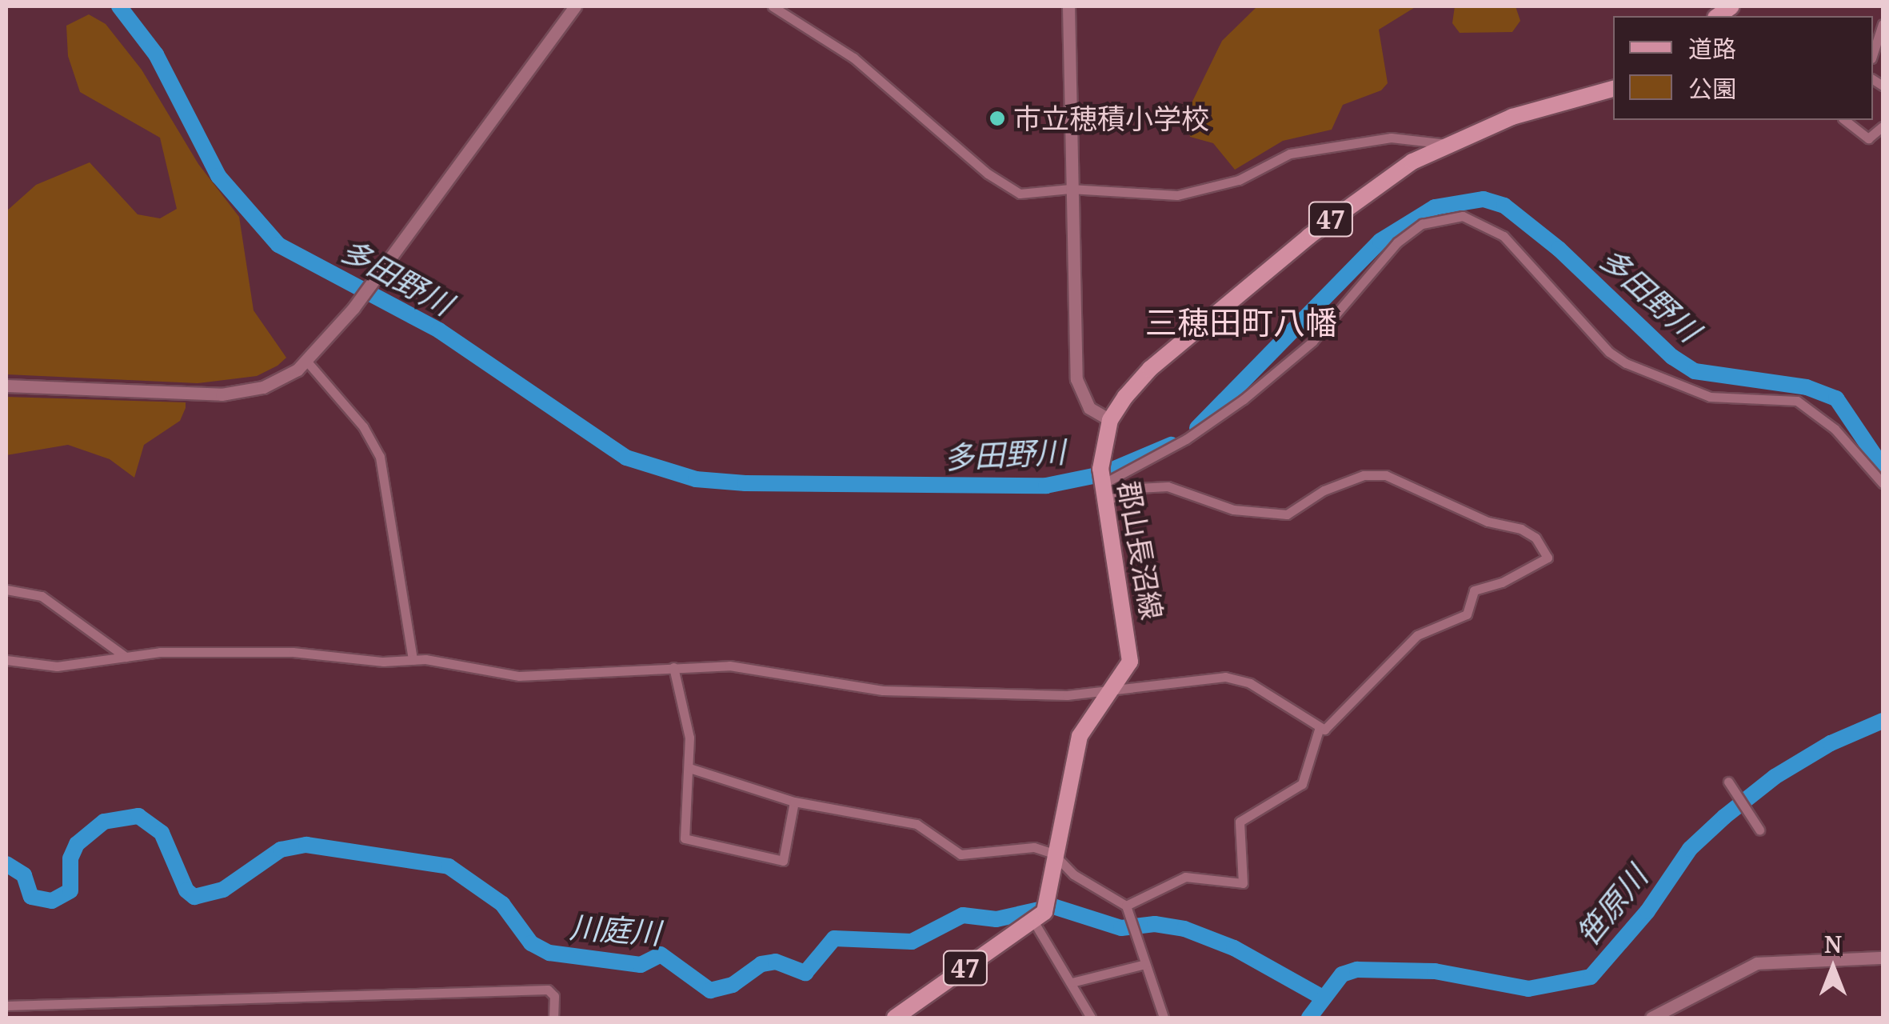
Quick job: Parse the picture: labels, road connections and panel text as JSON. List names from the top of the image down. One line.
{"streets":{"main road":["47","郡山長沼線"]},"crossings":[["47","郡山長沼線"]],"districts":["三穂田町八幡"],"water":["多田野川","笹原川","川庭川"],"places":["市立穂積小学校"],"legend":["道路","公園"],"north":"top"}
